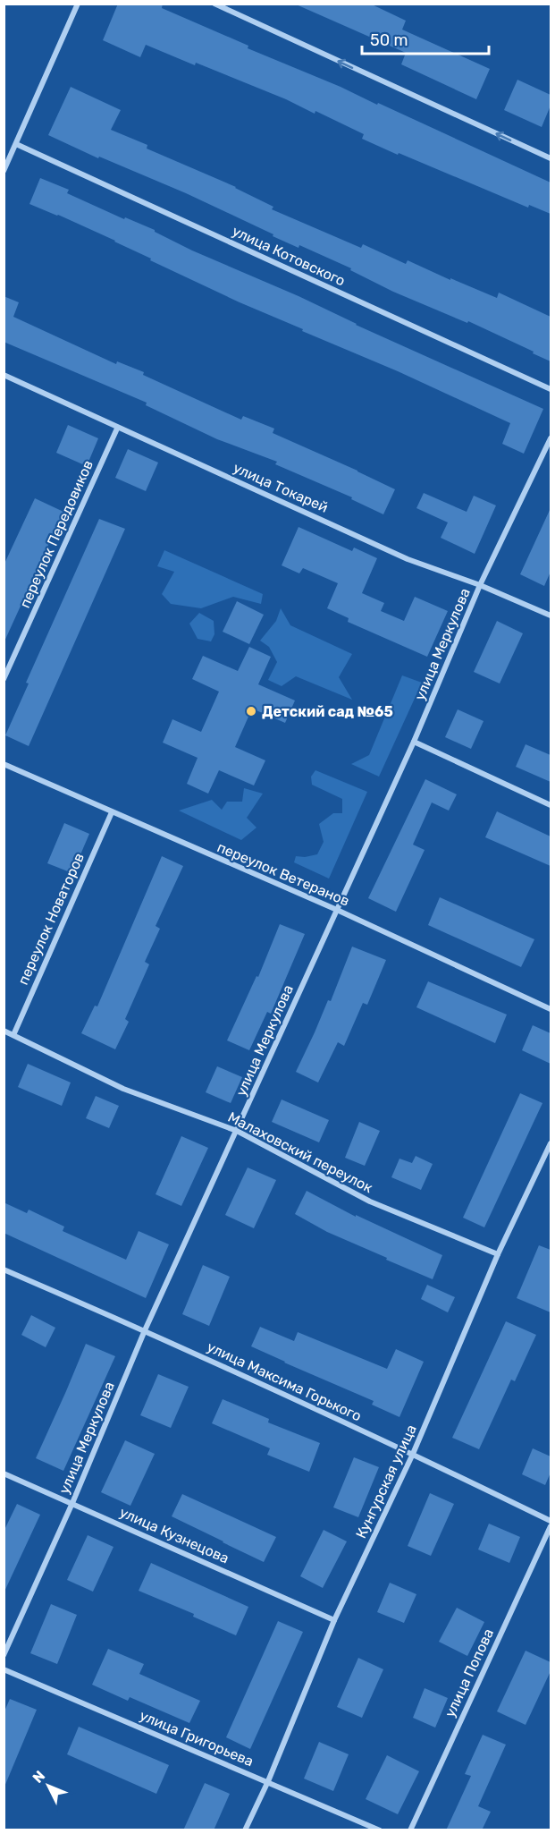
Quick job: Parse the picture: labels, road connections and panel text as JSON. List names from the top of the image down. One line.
{"streets":{"street":["улица Котовского","улица Токарей","переулок Передовиков","улица Меркулова","переулок Ветеранов","переулок Новаторов","Малаховский переулок","улица Максима Горького","Кунгурская улица","улица Кузнецова","улица Попова","улица Григорьева"]},"crossings":[["улица Токарей","переулок Передовиков"],["улица Токарей","улица Меркулова"],["улица Меркулова","переулок Ветеранов"],["улица Меркулова","Малаховский переулок"],["улица Меркулова","улица Максима Горького"],["улица Меркулова","улица Кузнецова"],["переулок Ветеранов","переулок Новаторов"],["переулок Новаторов","Малаховский переулок"],["Малаховский переулок","Кунгурская улица"],["улица Максима Горького","Кунгурская улица"],["Кунгурская улица","улица Кузнецова"],["Кунгурская улица","улица Григорьева"]],"places":["Детский сад №65"],"scale_bar":"50 m","north":"top left"}
